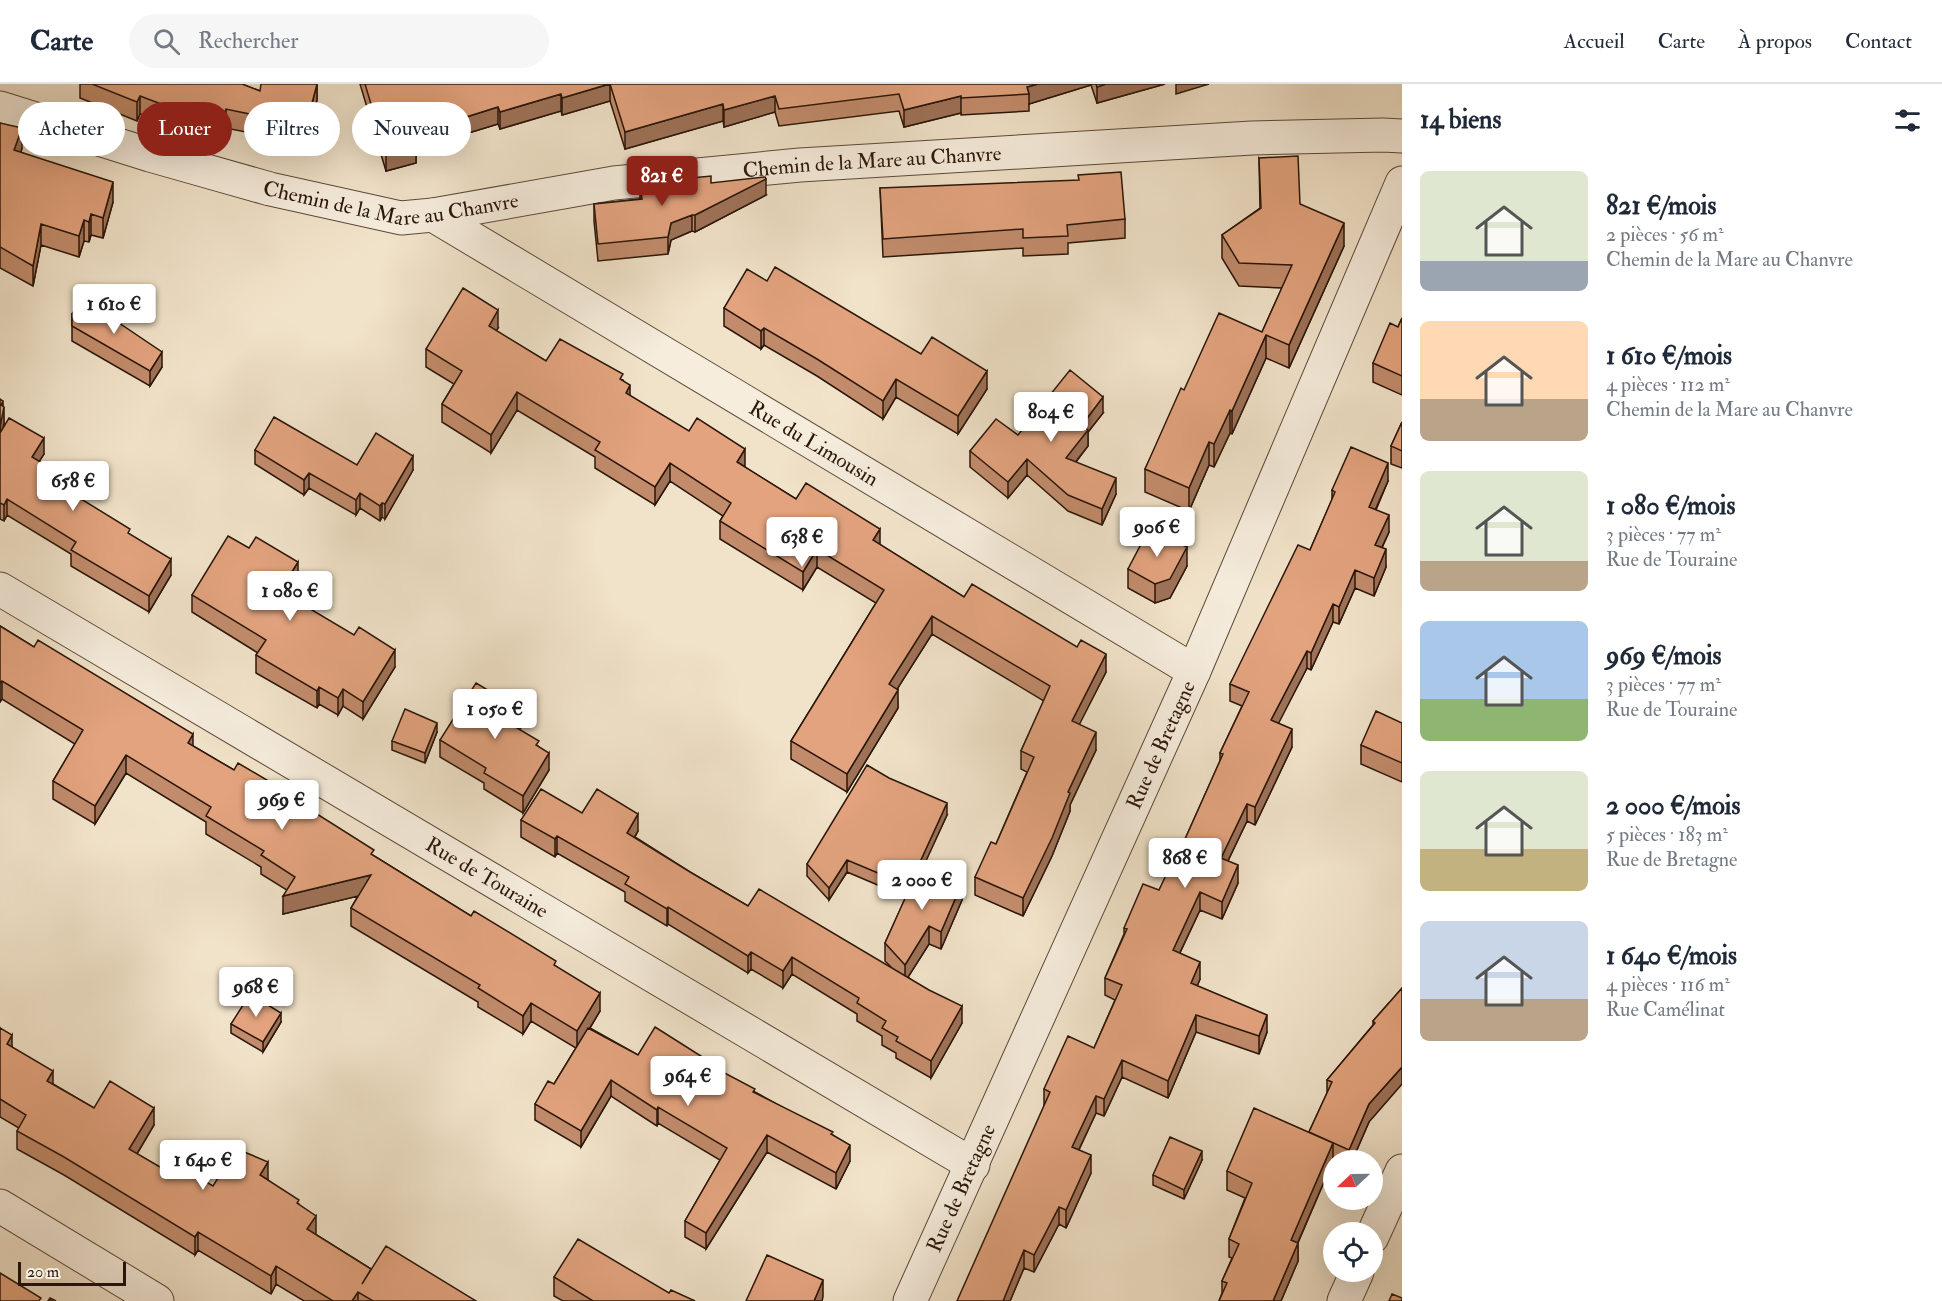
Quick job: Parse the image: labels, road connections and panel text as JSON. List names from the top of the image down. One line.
{"streets":{"street":["Chemin de la Mare au Chanvre","Rue du Limousin","Rue de Bretagne","Rue de Touraine"]},"crossings":[["Chemin de la Mare au Chanvre","Rue du Limousin"],["Rue du Limousin","Rue de Bretagne"],["Rue de Bretagne","Rue de Touraine"]],"scale_bar":"20 m","north":"left","page":{"header":"Carte","search":"Rechercher","nav":["Accueil","Carte","À propos","Contact"],"heading":"14 biens","chip":["Acheter","Louer","Filtres","Nouveau"],"price":["821 €","1 610 €","804 €","658 €","906 €","638 €","1 080 €","1 050 €","969 €","868 €","2 000 €","968 €","964 €","1 640 €"],"list":[{"name":"821 €/mois","note":"2 pièces · 56 m² · Chemin de la Mare au Chanvre"},{"name":"1 610 €/mois","note":"4 pièces · 112 m² · Chemin de la Mare au Chanvre"},{"name":"1 080 €/mois","note":"3 pièces · 77 m² · Rue de Touraine"},{"name":"969 €/mois","note":"3 pièces · 77 m² · Rue de Touraine"},{"name":"2 000 €/mois","note":"5 pièces · 183 m² · Rue de Bretagne"},{"name":"1 640 €/mois","note":"4 pièces · 116 m² · Rue Camélinat"}],"scale":"20 m"}}
